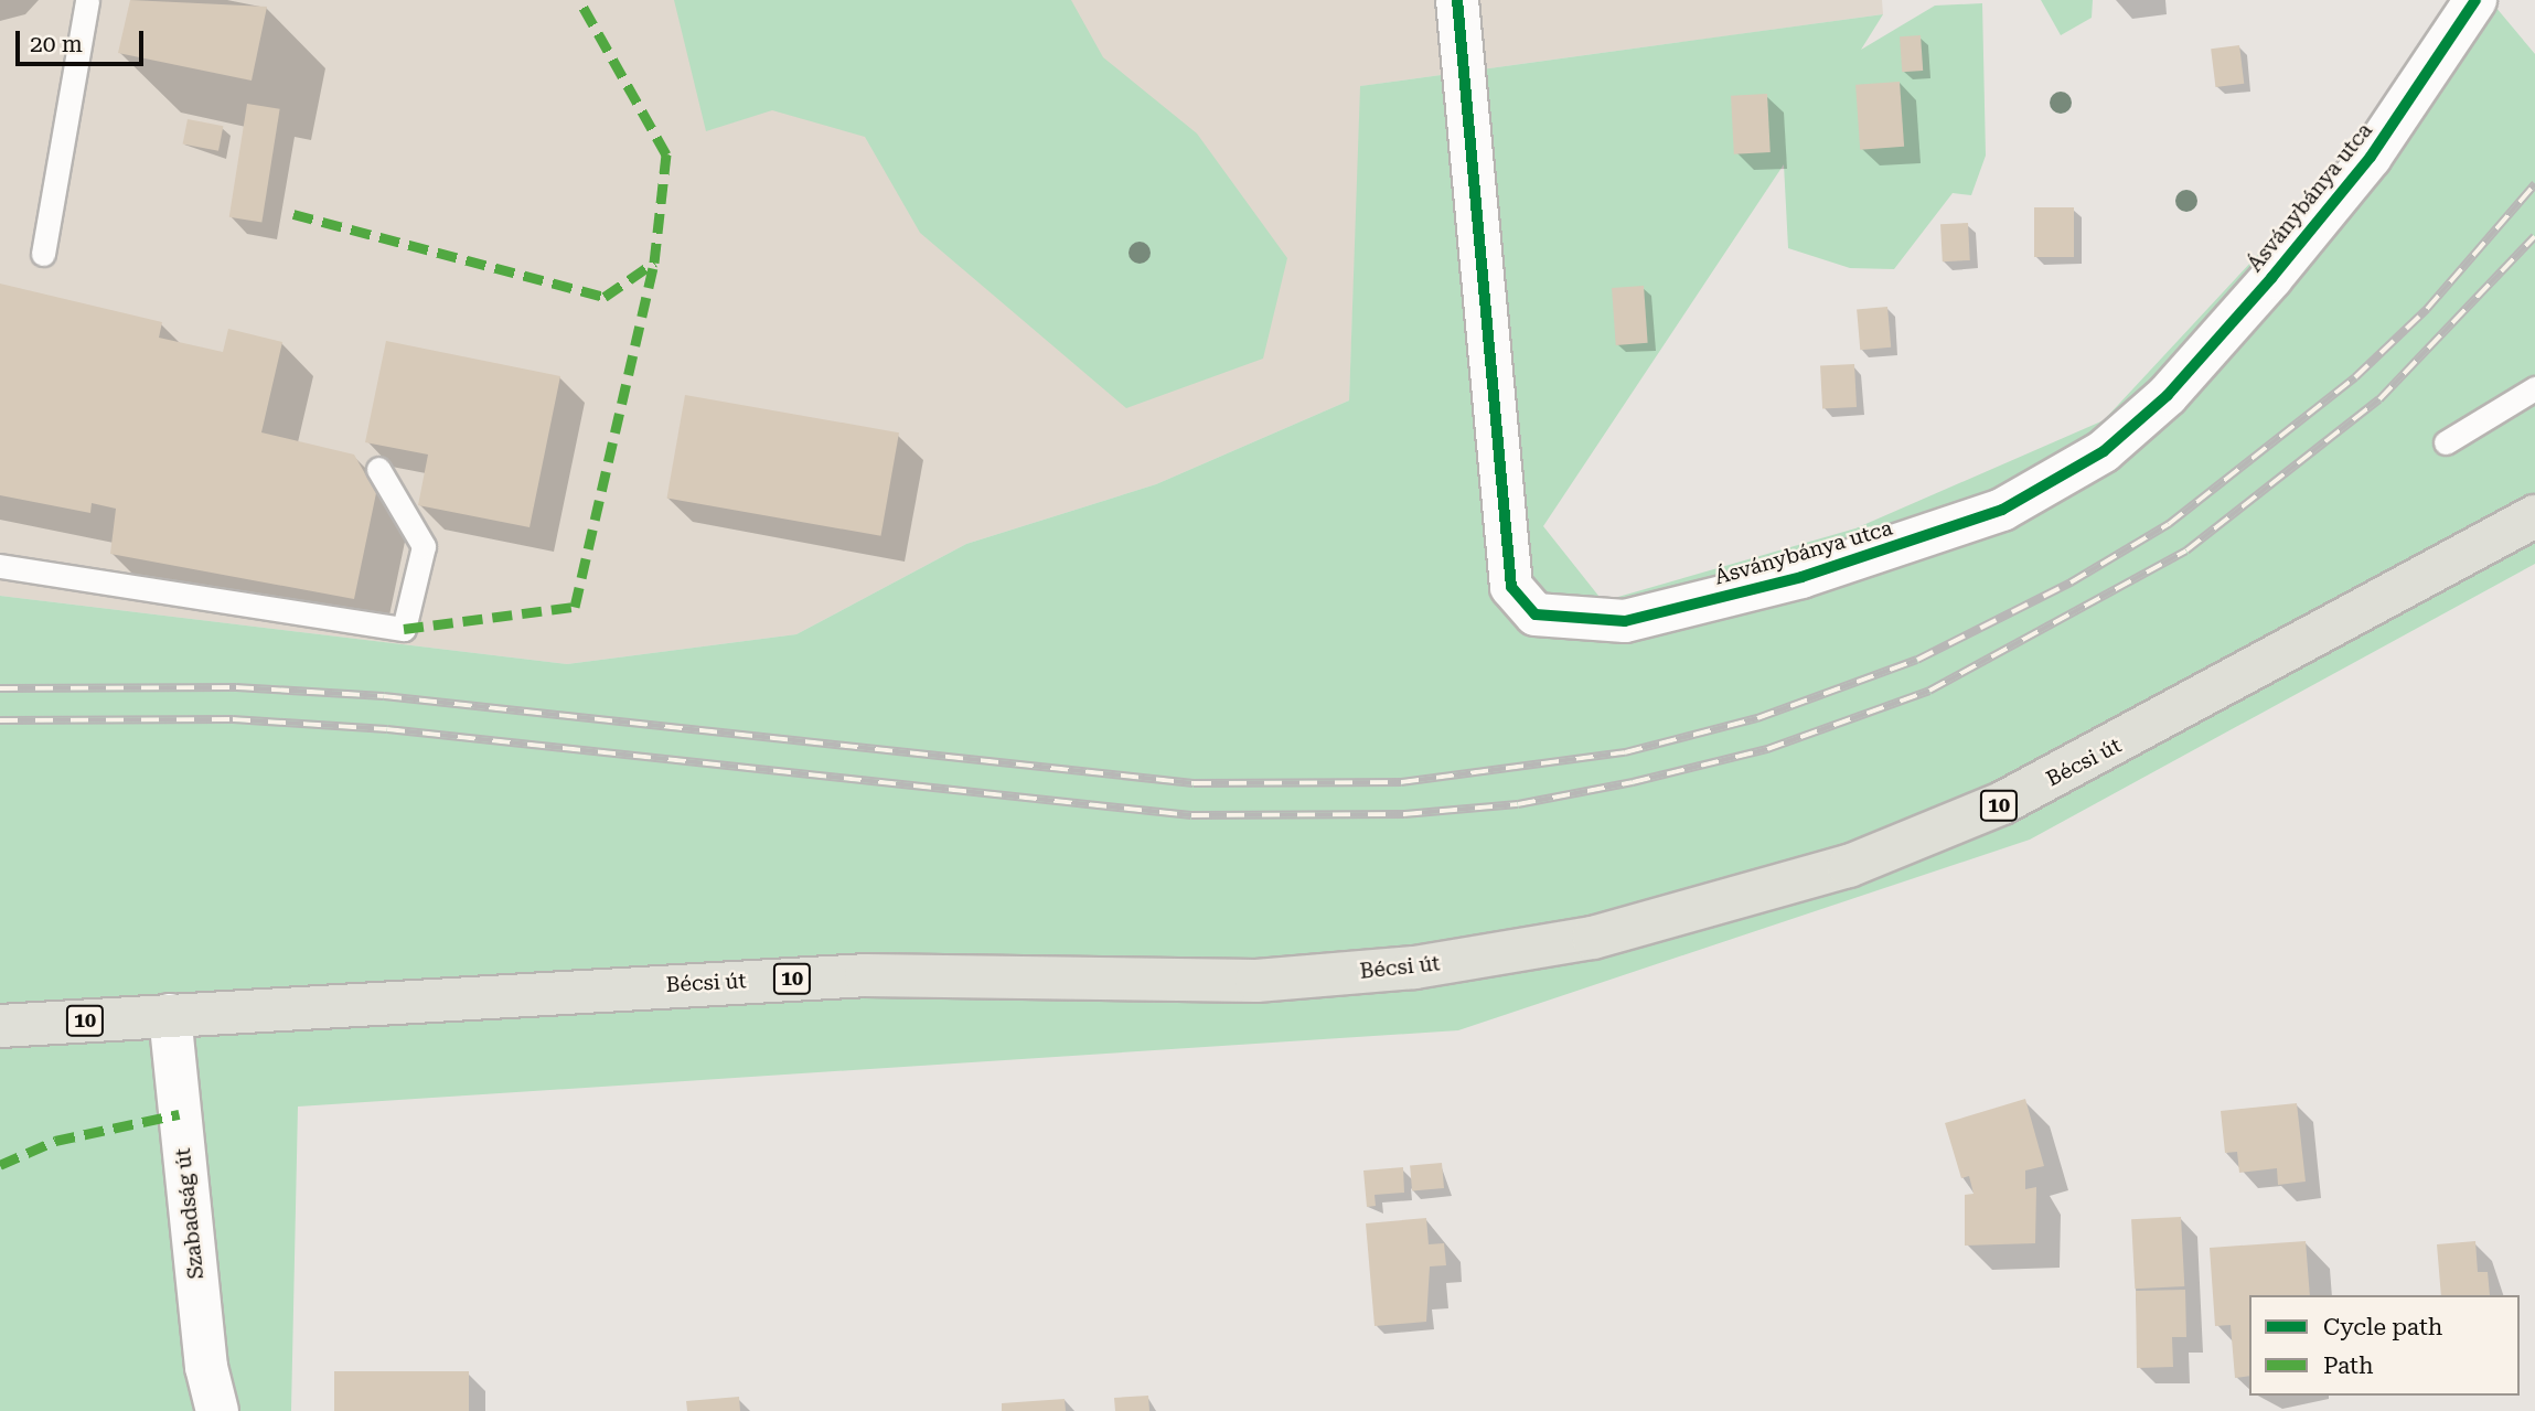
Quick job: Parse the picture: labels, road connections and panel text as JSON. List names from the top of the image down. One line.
{"streets":{"main road":["Bécsi út","10"],"street":["Ásványbánya utca","Szabadság út"]},"crossings":[["Bécsi út","10"],["Bécsi út","Szabadság út"],["10","Szabadság út"]],"legend":["Cycle path","Path"],"scale_bar":"20 m"}
